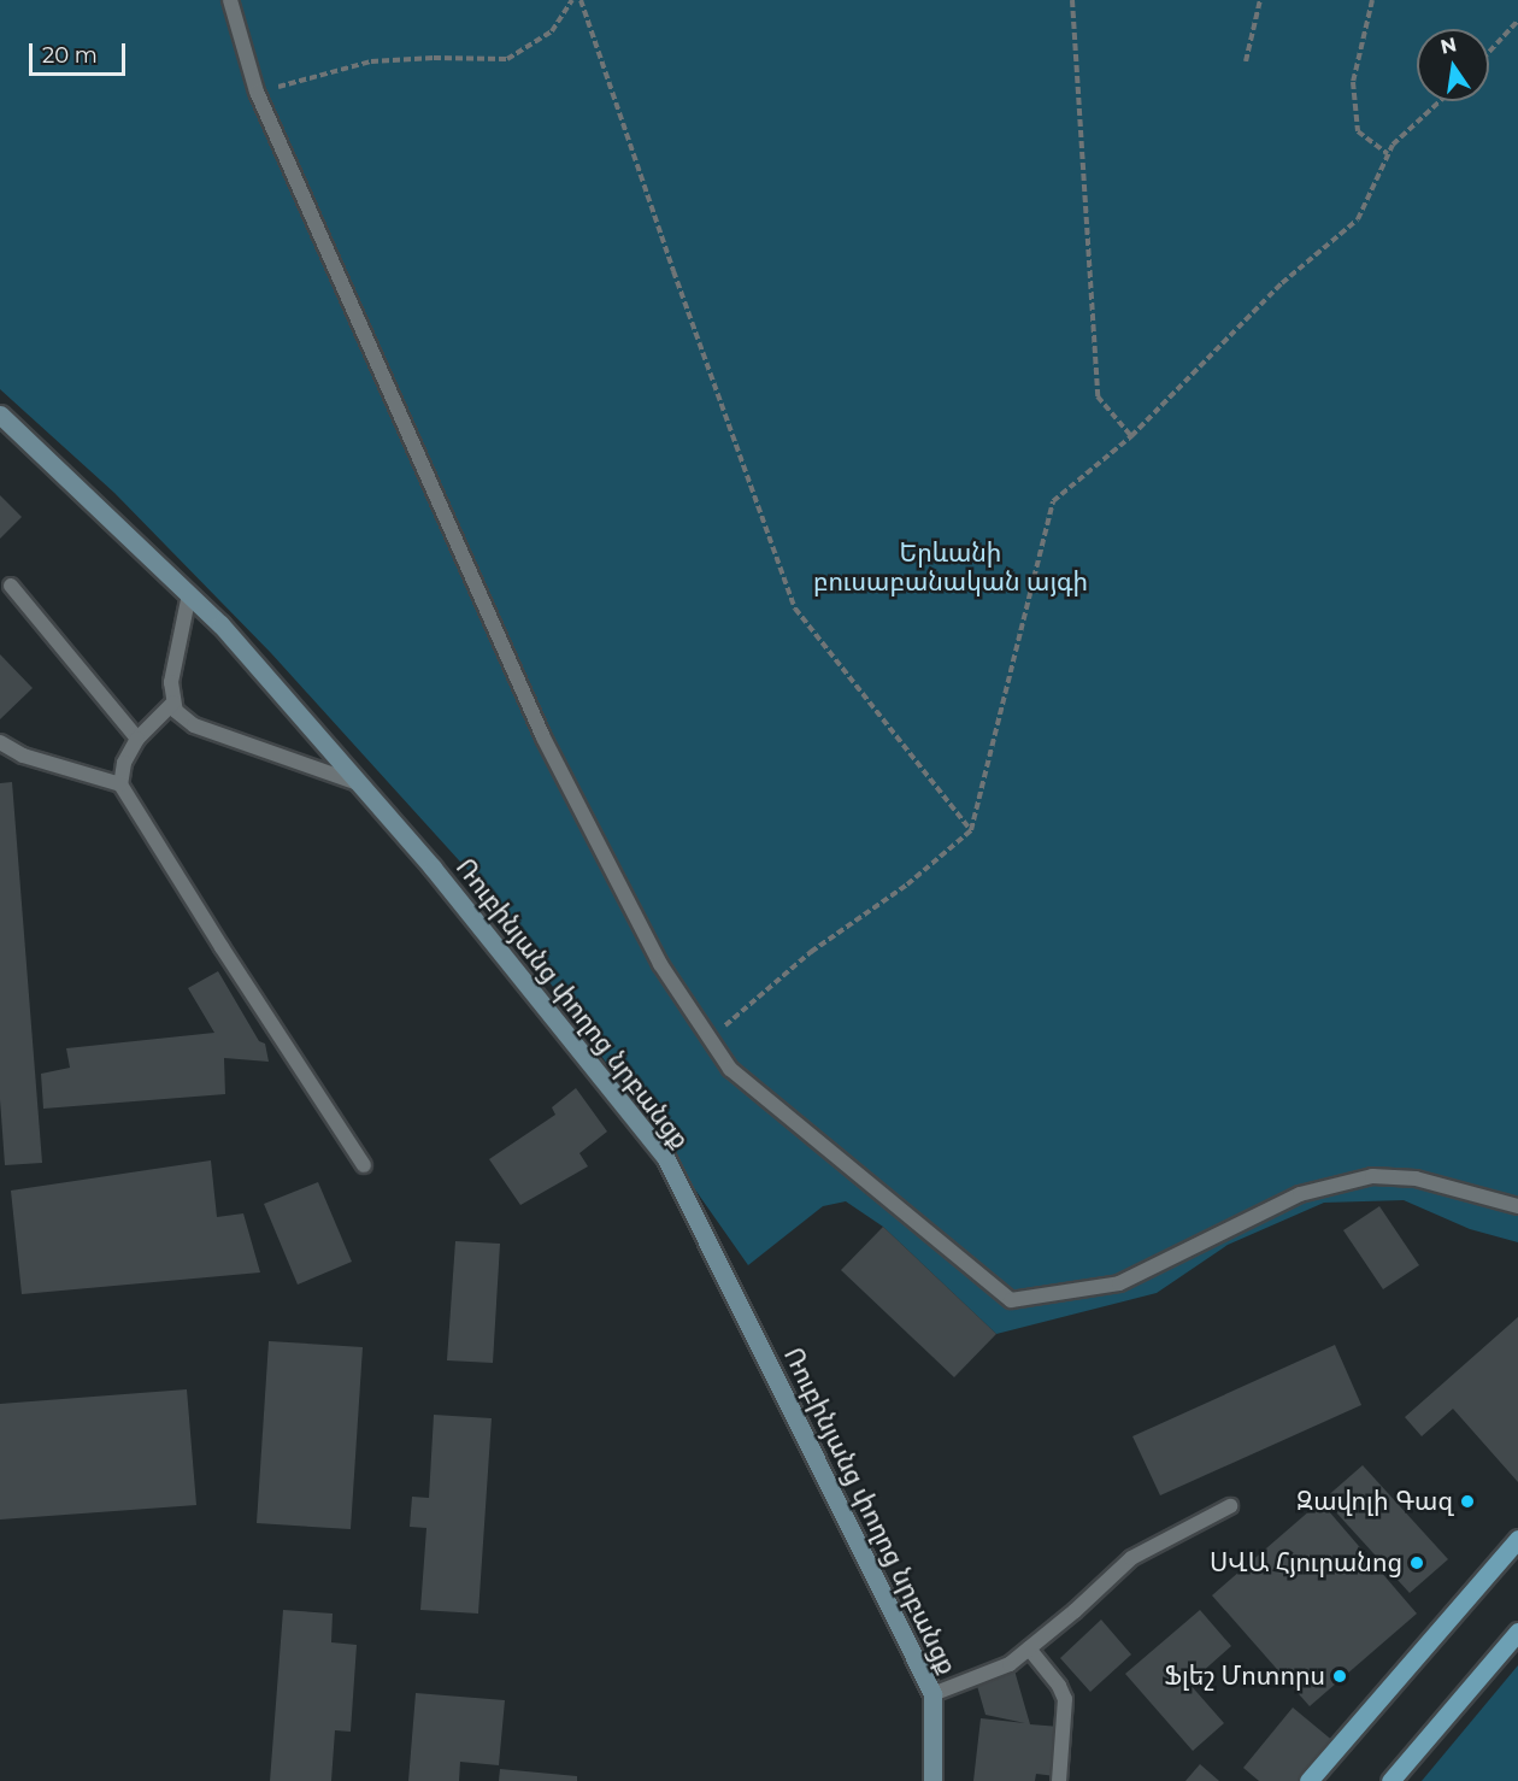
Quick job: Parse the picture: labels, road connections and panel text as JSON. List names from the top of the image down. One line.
{"streets":{"street":["Ռուբինյանց փողոց նրբանցք"]},"parks":["Երևանի բուսաբանական այգի"],"places":["Զավոլի Գազ","ՍՎԱ Հյուրանոց","Ֆլեշ Մոտորս"],"scale_bar":"20 m","north":"top"}
